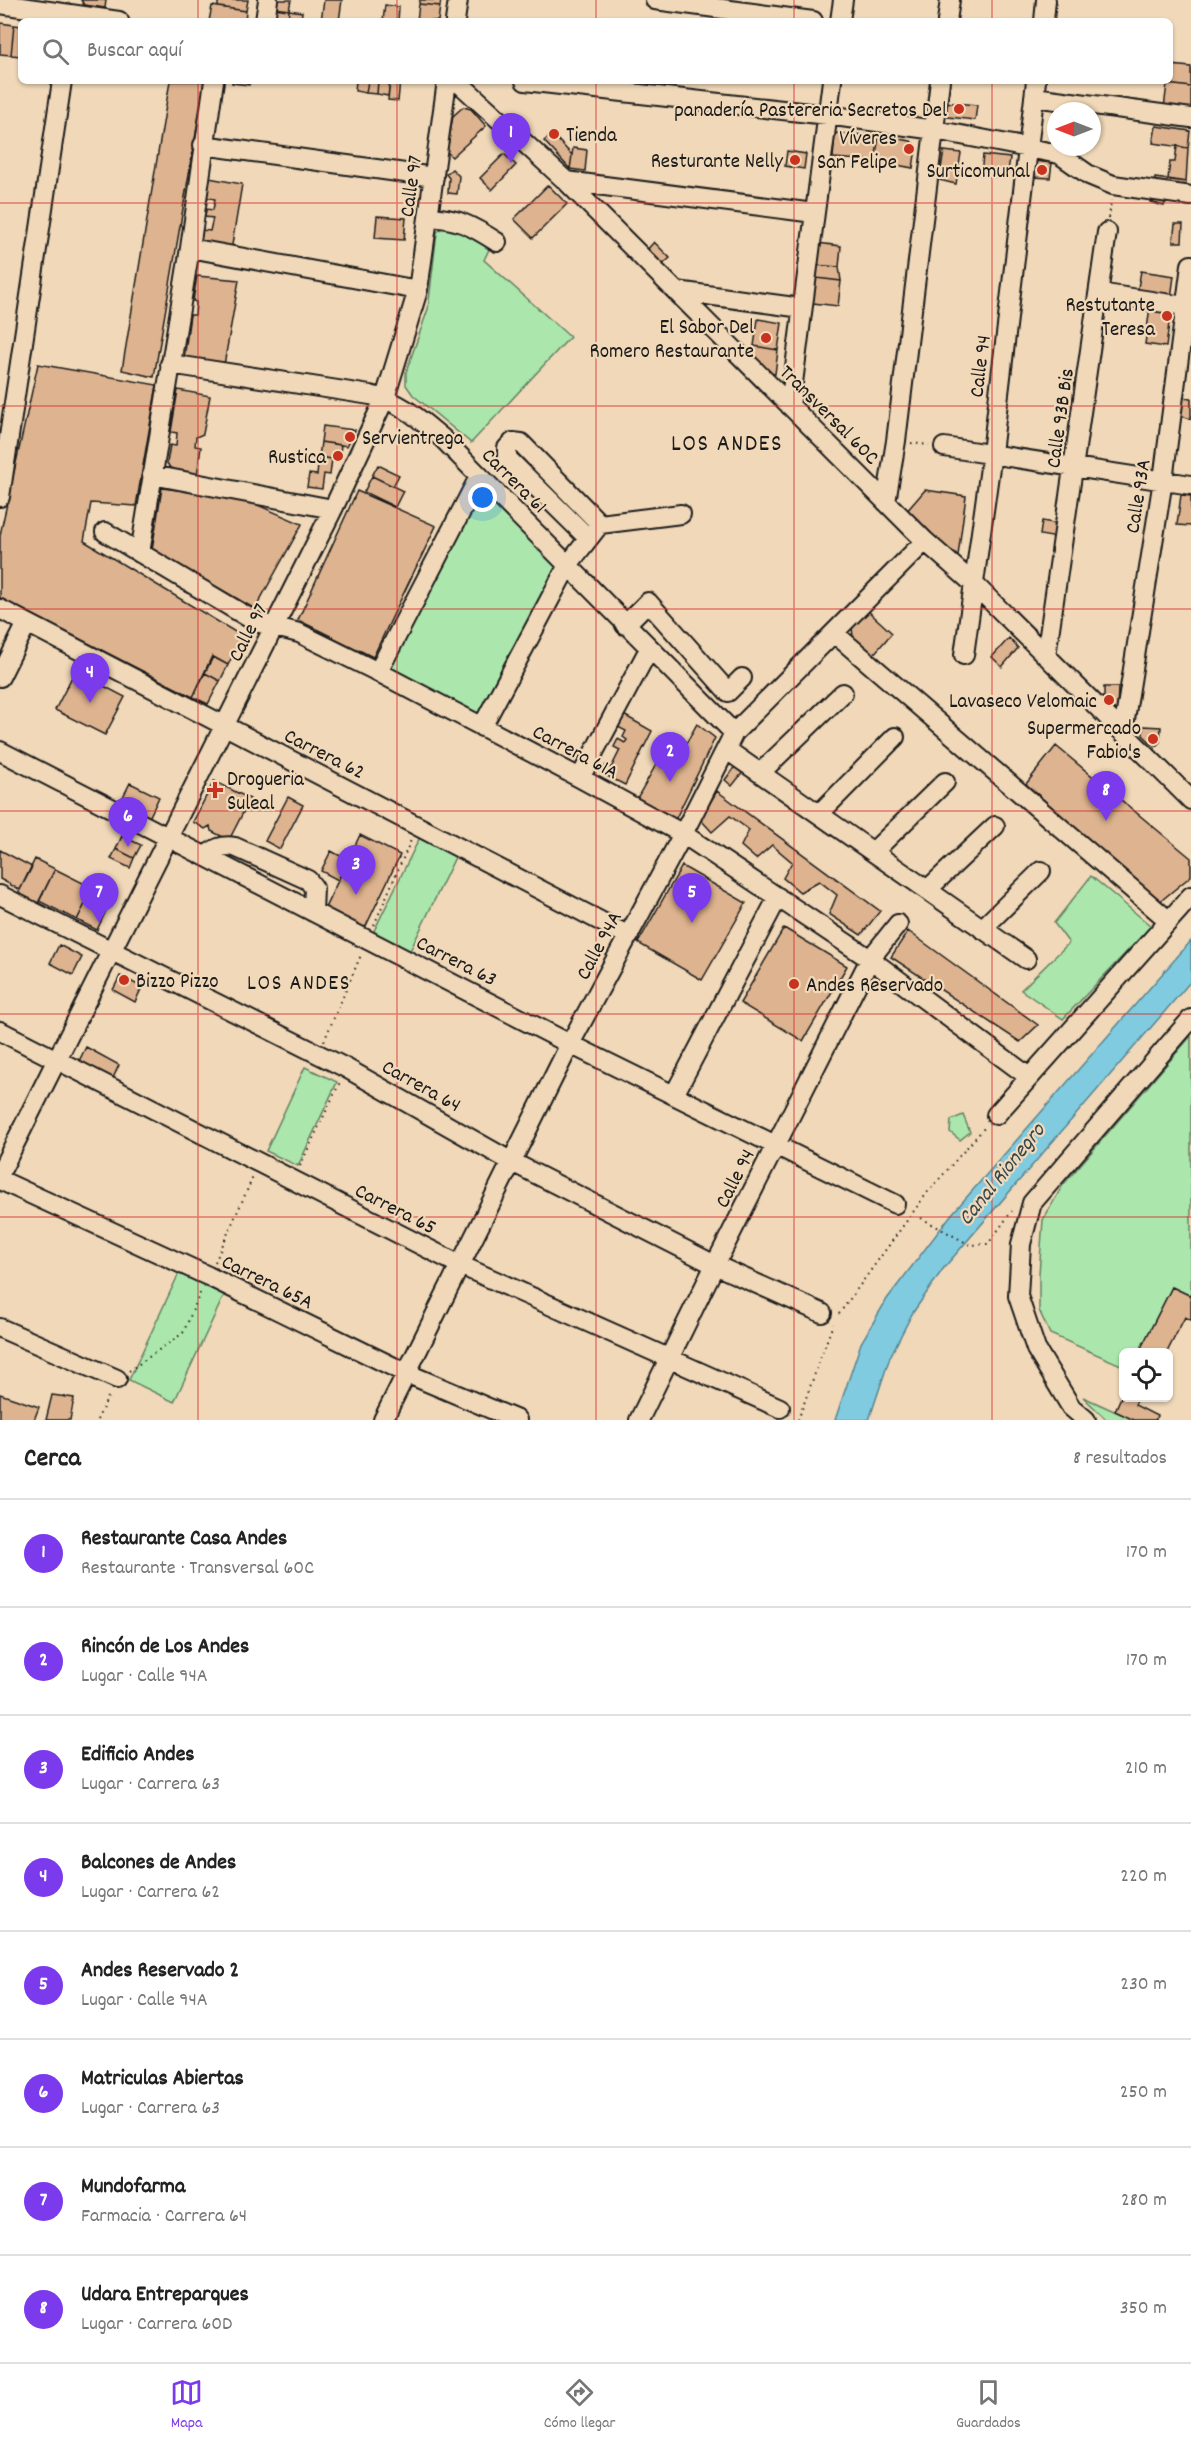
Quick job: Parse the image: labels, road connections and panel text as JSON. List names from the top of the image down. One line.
{"streets":{"street":["Calle 97","Calle 94","Transversal 60C","Calle 93B Bis","Carrera 61","Calle 93A","Carrera 61A","Carrera 62","Calle 94A","Carrera 63","Carrera 64","Carrera 65","Carrera 65A"]},"crossings":[["Calle 97","Carrera 61"],["Calle 97","Carrera 61A"],["Calle 97","Carrera 62"],["Calle 97","Carrera 63"],["Calle 97","Carrera 64"],["Calle 97","Carrera 65"],["Calle 94","Transversal 60C"],["Calle 94","Carrera 61A"],["Calle 94","Carrera 63"],["Calle 94","Carrera 64"],["Calle 94","Carrera 65"],["Transversal 60C","Calle 93B Bis"],["Transversal 60C","Calle 93A"],["Transversal 60C","Calle 94A"],["Carrera 61","Calle 94A"],["Carrera 61A","Calle 94A"],["Carrera 62","Calle 94A"],["Calle 94A","Carrera 63"],["Calle 94A","Carrera 64"],["Calle 94A","Carrera 65"],["Calle 94A","Carrera 65A"]],"districts":["LOS ANDES","LOS ANDES"],"water":["Canal Rionegro"],"places":{"other":["panadería Pastereria Secretos Del","Tienda","Víveres San Felipe","Resturante Nelly","Surticomunal","Restutante Teresa","El Sabor Del Romero Restaurante","Servientrega","Rustica","Lavaseco Velomaic","Supermercado Fabio's","Bizzo Pizzo","Andes Reservado"],"health":["Drogueria Suleal"]},"north":"left","page":{"search":"Buscar aquí","pins":["1","4","2","8","6","3","5","7"],"heading":["Cerca","8 resultados"],"list":[{"mark":"1","name":"Restaurante Casa Andes","note":"Restaurante · Transversal 60C","value":"170 m"},{"mark":"2","name":"Rincón de Los Andes","note":"Lugar · Calle 94A","value":"170 m"},{"mark":"3","name":"Edificio Andes","note":"Lugar · Carrera 63","value":"210 m"},{"mark":"4","name":"Balcones de Andes","note":"Lugar · Carrera 62","value":"220 m"},{"mark":"5","name":"Andes Reservado 2","note":"Lugar · Calle 94A","value":"230 m"},{"mark":"6","name":"Matriculas Abiertas","note":"Lugar · Carrera 63","value":"250 m"},{"mark":"7","name":"Mundofarma","note":"Farmacia · Carrera 64","value":"280 m"},{"mark":"8","name":"Udara Entreparques","note":"Lugar · Carrera 60D","value":"350 m"}],"nav":["Mapa","Cómo llegar","Guardados"]}}
